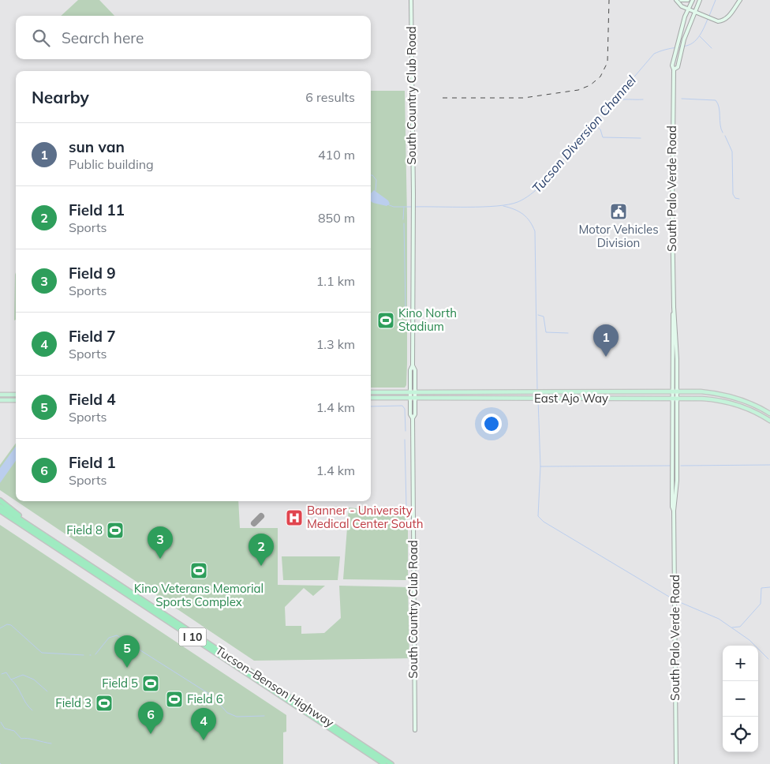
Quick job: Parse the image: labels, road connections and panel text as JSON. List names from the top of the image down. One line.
{"streets":{"highway":["I 10","Tucson–Benson Highway"],"main road":["South Country Club Road","South Palo Verde Road","East Ajo Way"]},"crossings":[["South Country Club Road","East Ajo Way"],["South Palo Verde Road","East Ajo Way"]],"water":["Tucson Diversion Channel"],"places":{"public building":["Motor Vehicles Division"],"sports":["Kino North Stadium","Field 8","Kino Veterans Memorial Sports Complex","Field 5","Field 6","Field 3"],"hospital":["Banner - University Medical Center South"]},"page":{"search":"Search here","heading":["Nearby","6 results"],"list":[{"mark":"1","name":"sun van","note":"Public building","value":"410 m"},{"mark":"2","name":"Field 11","note":"Sports","value":"850 m"},{"mark":"3","name":"Field 9","note":"Sports","value":"1.1 km"},{"mark":"4","name":"Field 7","note":"Sports","value":"1.3 km"},{"mark":"5","name":"Field 4","note":"Sports","value":"1.4 km"},{"mark":"6","name":"Field 1","note":"Sports","value":"1.4 km"}],"pins":["1","3","2","5","6","4"],"map_buttons":["+","−"]}}
